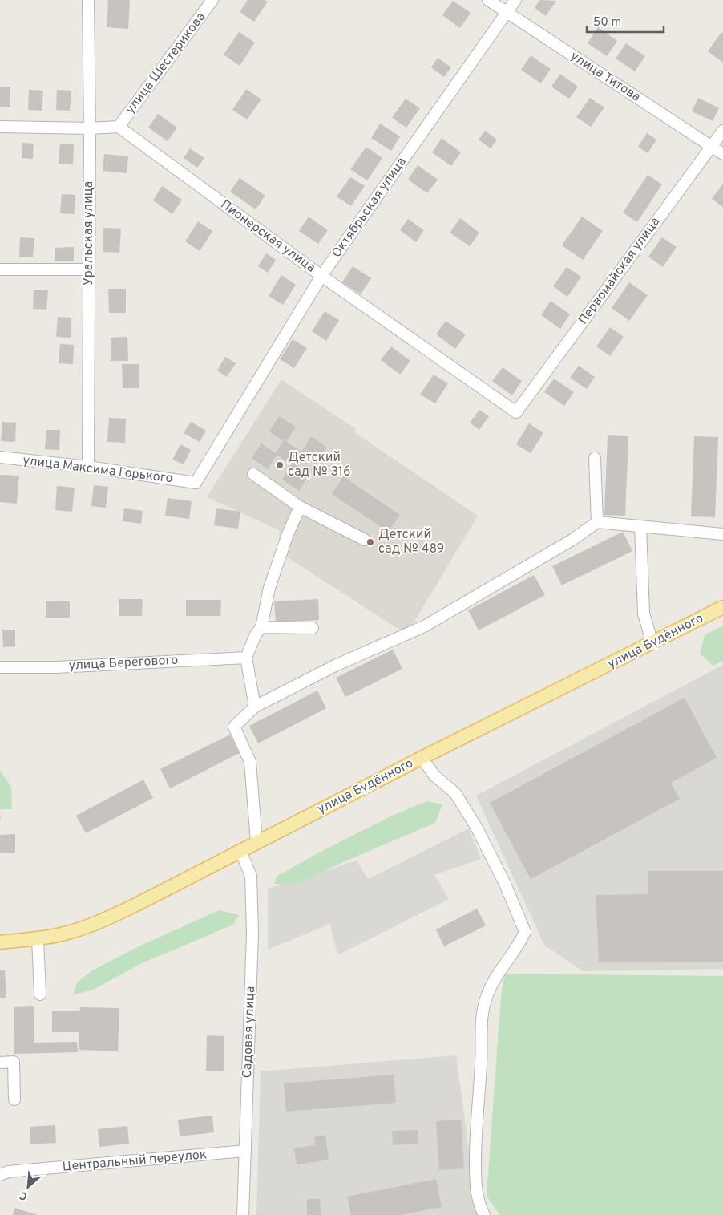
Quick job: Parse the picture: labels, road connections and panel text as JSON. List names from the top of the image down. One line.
{"streets":{"main road":["улица Будённого"],"street":["улица Шестерикова","улица Титова","Октябрьская улица","Уральская улица","Пионерская улица","Первомайская улица","улица Максима Горького","улица Берегового","Садовая улица","Центральный переулок"]},"crossings":[["улица Шестерикова","Пионерская улица"],["улица Титова","Октябрьская улица"],["улица Титова","Первомайская улица"],["Октябрьская улица","Пионерская улица"],["Октябрьская улица","улица Максима Горького"],["Уральская улица","улица Максима Горького"],["Пионерская улица","Первомайская улица"],["улица Будённого","Садовая улица"],["Садовая улица","Центральный переулок"]],"places":["Детский сад № 316","Детский сад № 489"],"scale_bar":"50 m","north":"bottom left"}
